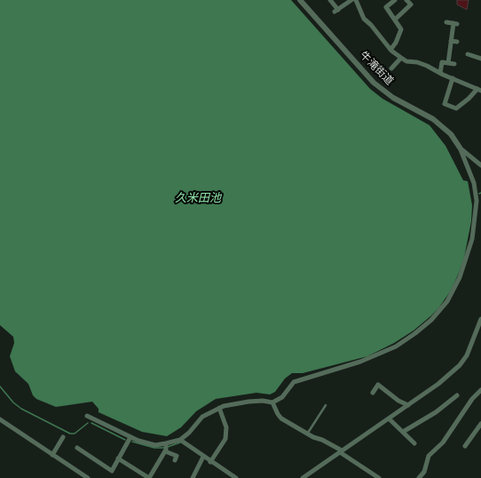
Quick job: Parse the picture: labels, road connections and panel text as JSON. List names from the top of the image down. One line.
{"streets":{"street":["牛滝街道"]},"water":["久米田池"]}
